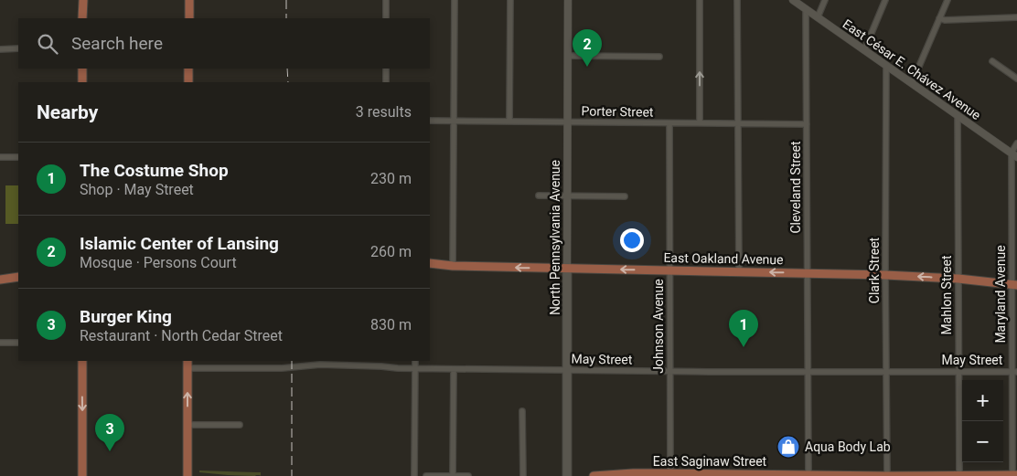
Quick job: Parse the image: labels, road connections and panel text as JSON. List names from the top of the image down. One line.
{"streets":{"main road":["North Pennsylvania Avenue","East Oakland Avenue","East Saginaw Street"],"street":["East César E. Chávez Avenue","Porter Street","Cleveland Street","Clark Street","Maryland Avenue","Mahlon Street","Johnson Avenue","May Street"]},"crossings":[["East César E. Chávez Avenue","Cleveland Street"],["East César E. Chávez Avenue","Clark Street"],["East César E. Chávez Avenue","Maryland Avenue"],["East César E. Chávez Avenue","Mahlon Street"],["Porter Street","Cleveland Street"],["Porter Street","North Pennsylvania Avenue"],["Porter Street","Johnson Avenue"],["Cleveland Street","East Oakland Avenue"],["Cleveland Street","May Street"],["Cleveland Street","East Saginaw Street"],["North Pennsylvania Avenue","East Oakland Avenue"],["North Pennsylvania Avenue","May Street"],["East Oakland Avenue","Clark Street"],["East Oakland Avenue","Maryland Avenue"],["East Oakland Avenue","Mahlon Street"],["East Oakland Avenue","Johnson Avenue"],["Clark Street","May Street"],["Clark Street","East Saginaw Street"],["Maryland Avenue","May Street"],["Maryland Avenue","East Saginaw Street"],["Mahlon Street","May Street"],["Mahlon Street","East Saginaw Street"],["Johnson Avenue","May Street"],["Johnson Avenue","East Saginaw Street"]],"one_way":["East Oakland Avenue"],"places":{"shop":["Aqua Body Lab"]},"page":{"search":"Search here","pins":["2","1","3"],"heading":["Nearby","3 results"],"list":[{"mark":"1","name":"The Costume Shop","note":"Shop · May Street","value":"230 m"},{"mark":"2","name":"Islamic Center of Lansing","note":"Mosque · Persons Court","value":"260 m"},{"mark":"3","name":"Burger King","note":"Restaurant · North Cedar Street","value":"830 m"}],"map_buttons":["+","−"]}}
